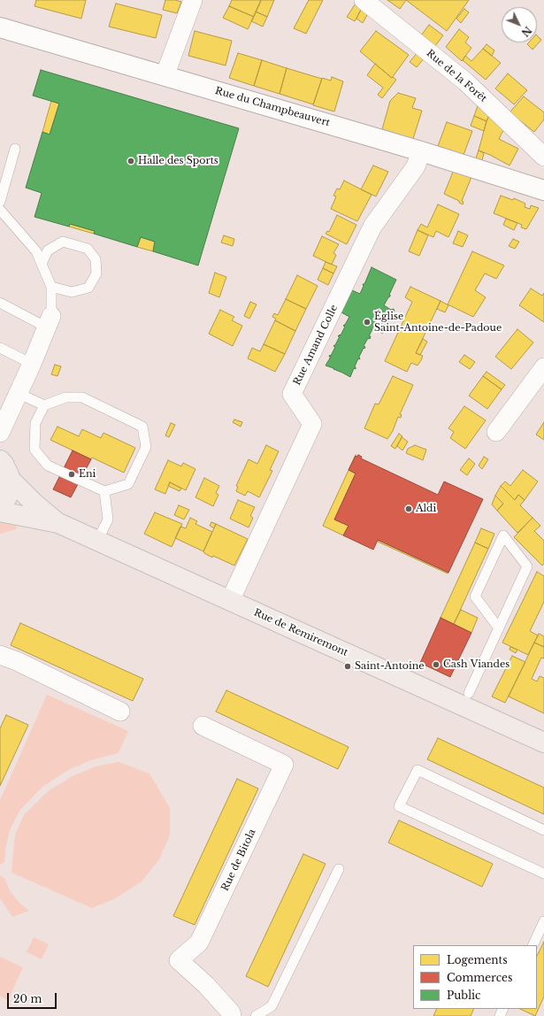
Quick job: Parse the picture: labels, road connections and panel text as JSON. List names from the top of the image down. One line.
{"streets":{"main road":["Rue de Remiremont"],"street":["Rue de la Forêt","Rue du Champbeauvert","Rue Amand Colle","Rue de Bitola"]},"crossings":[["Rue du Champbeauvert","Rue Amand Colle"],["Rue Amand Colle","Rue de Remiremont"]],"places":["Halle des Sports","Église Saint-Antoine-de-Padoue","Eni","Aldi","Cash Viandes","Saint-Antoine"],"legend":["Logements","Commerces","Public"],"scale_bar":"20 m","north":"bottom right"}
